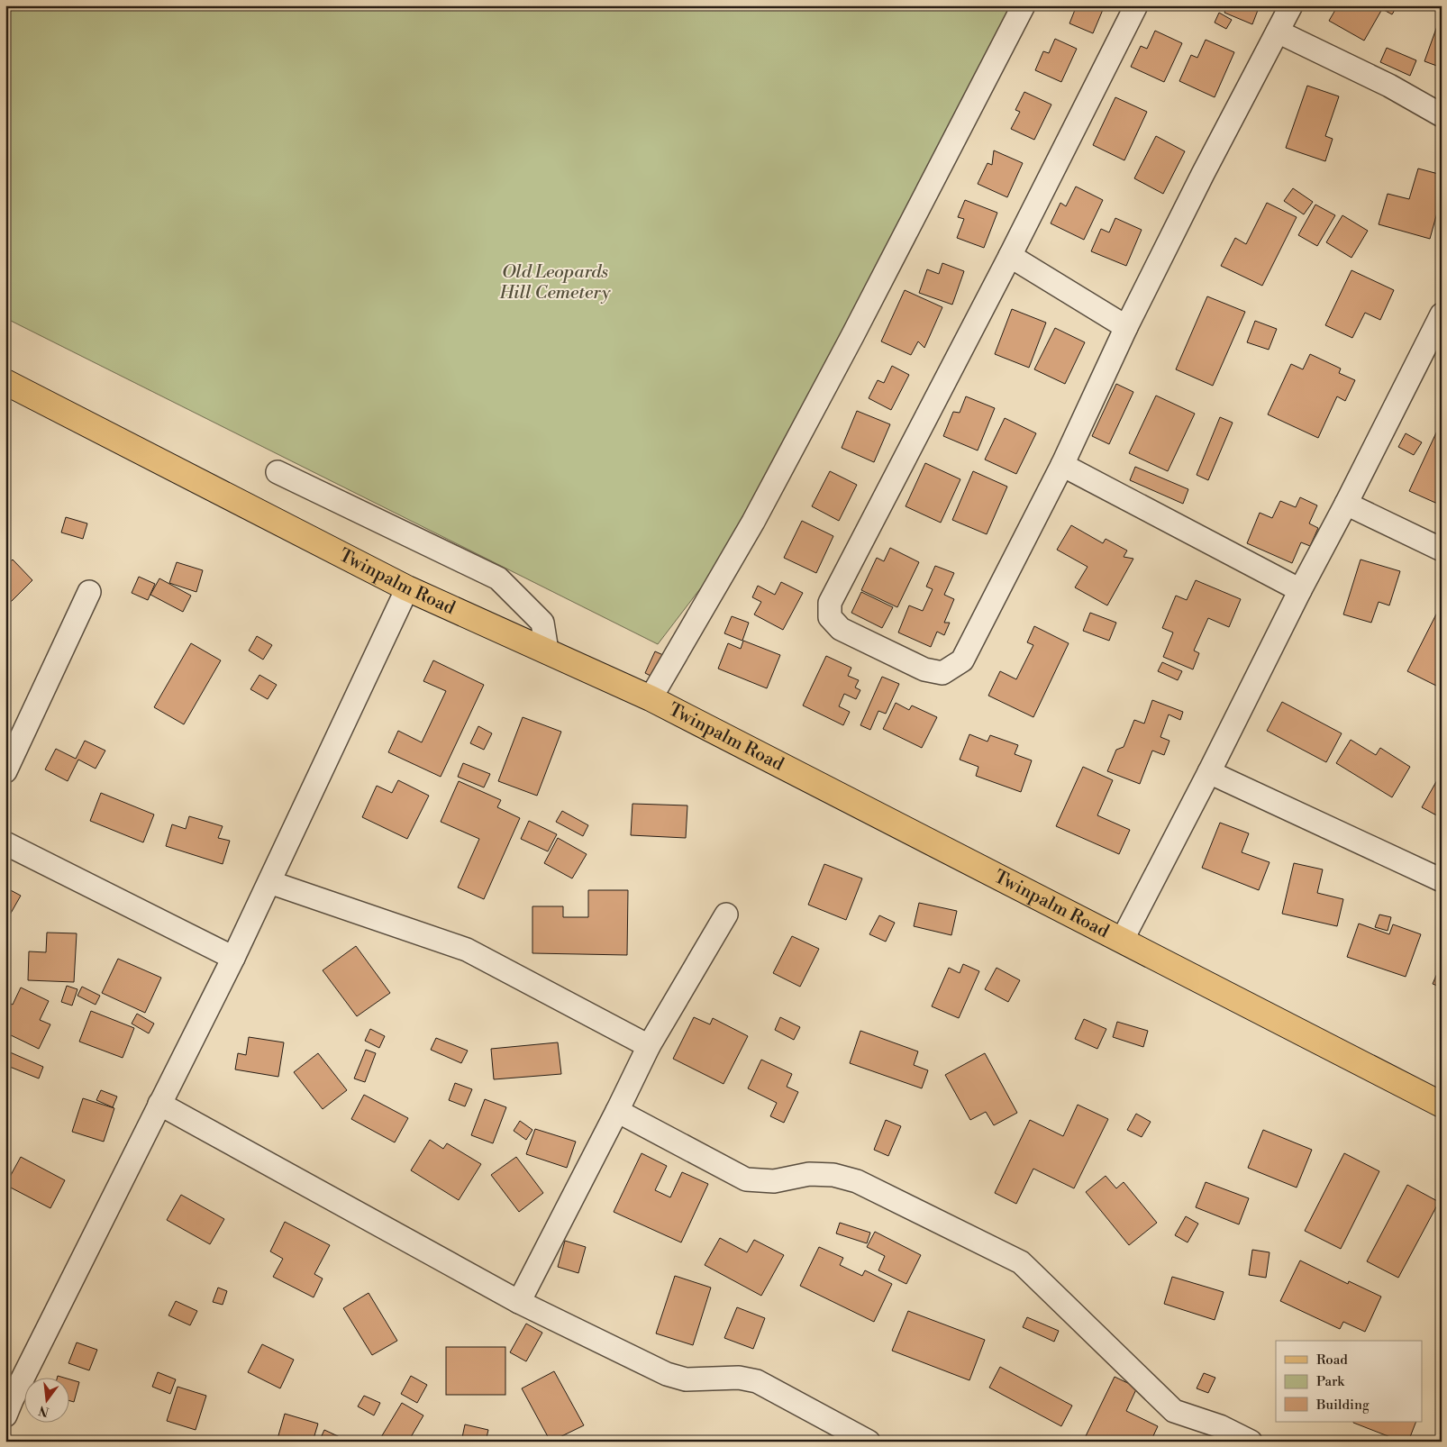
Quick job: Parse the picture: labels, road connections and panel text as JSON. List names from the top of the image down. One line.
{"streets":{"main road":["Twinpalm Road"]},"parks":["Old Leopards Hill Cemetery"],"legend":["Road","Park","Building"],"north":"bottom"}
